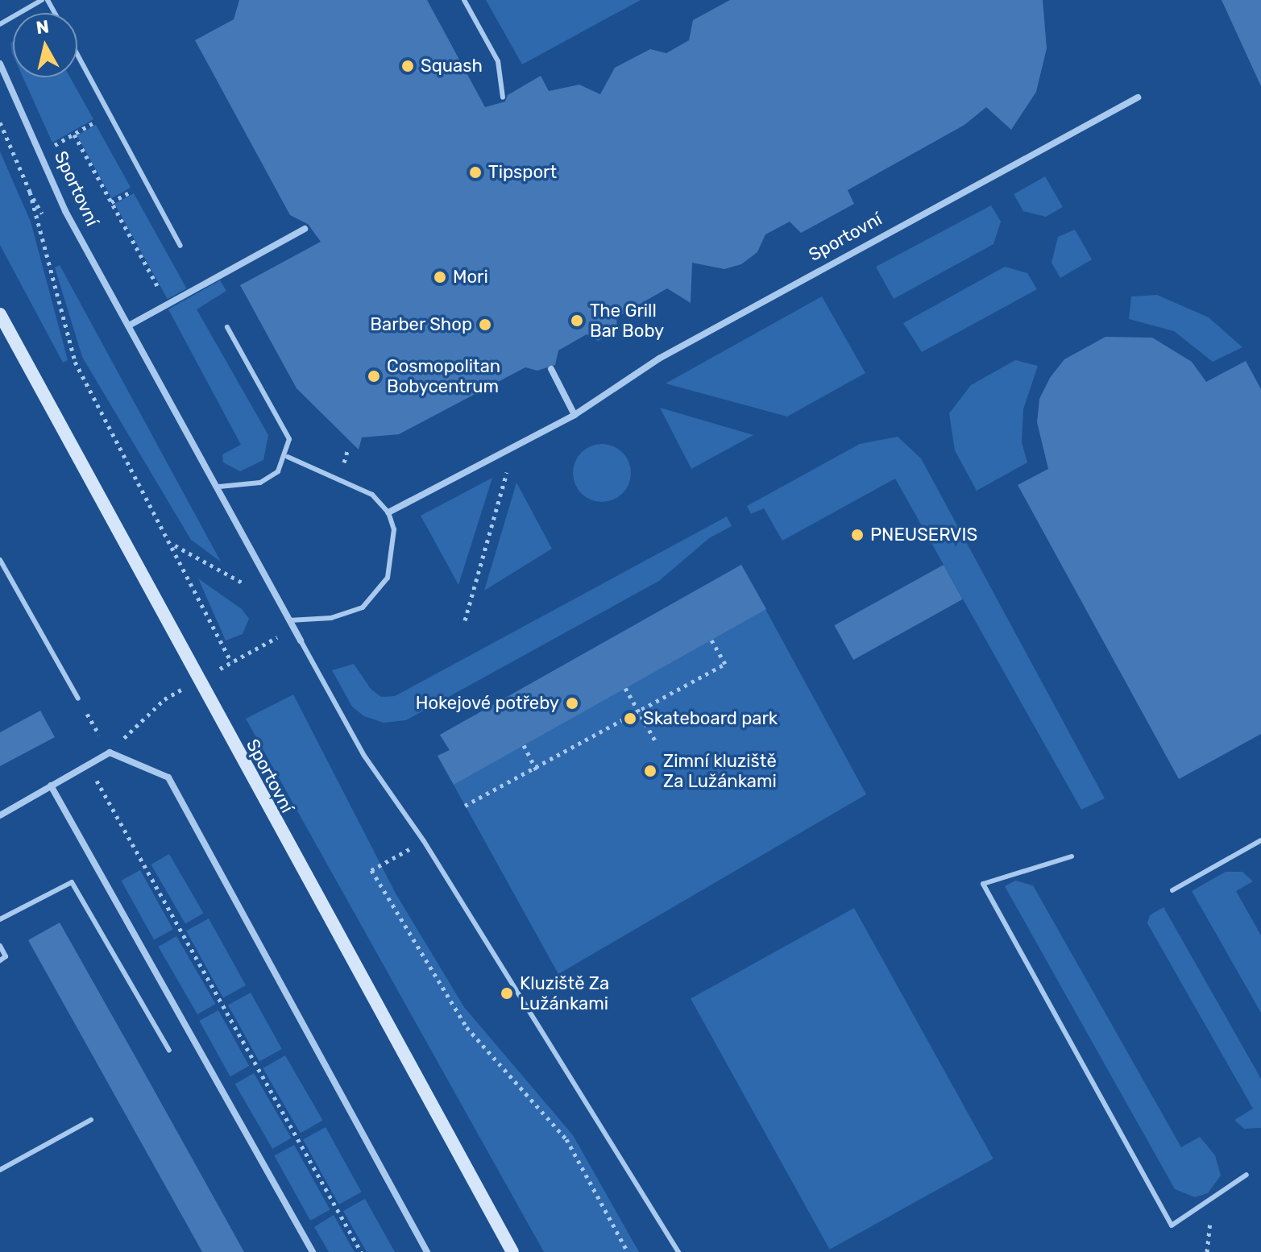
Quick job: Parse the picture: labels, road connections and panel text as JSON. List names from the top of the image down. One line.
{"streets":{"main road":["Sportovní"]},"places":["Squash","Tipsport","Mori","The Grill Bar Boby","Barber Shop","Cosmopolitan Bobycentrum","PNEUSERVIS","Hokejové potřeby","Skateboard park","Zimní kluziště Za Lužánkami","Kluziště Za Lužánkami"],"north":"top"}
